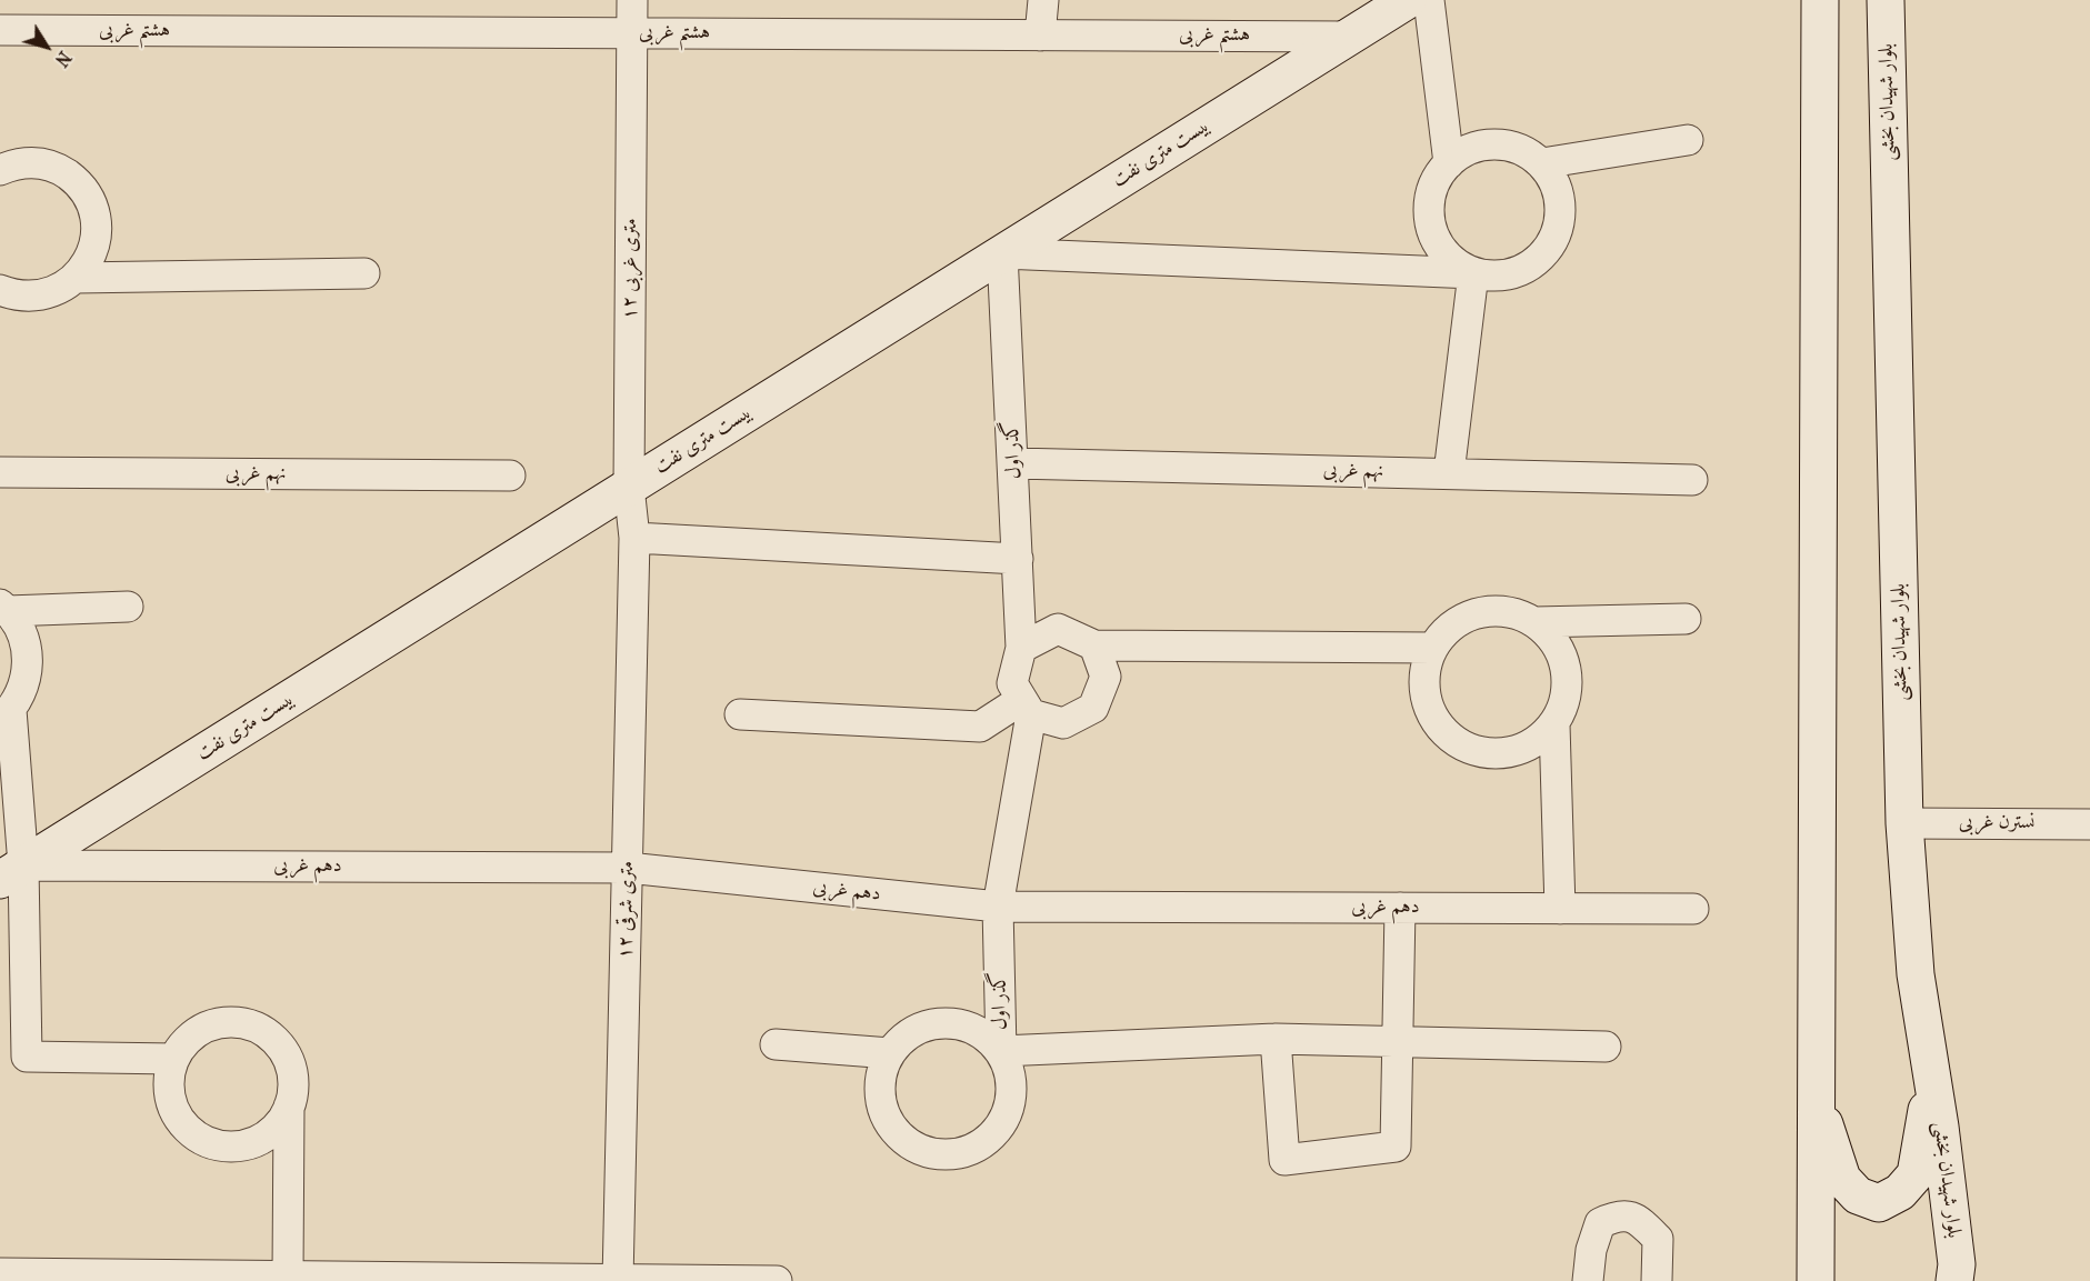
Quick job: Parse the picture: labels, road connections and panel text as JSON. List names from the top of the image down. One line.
{"streets":{"main road":["بلوار شهیدان بخشی","بیست متری نفت"],"street":["هشتم غربی","۱۲ متری غربی","گذر اول","نهم غربی","نسترن غربی","دهم غربی","۱۲ متری شرقی"]},"crossings":[["هشتم غربی","بیست متری نفت"],["هشتم غربی","۱۲ متری غربی"],["بلوار شهیدان بخشی","نسترن غربی"],["بیست متری نفت","۱۲ متری غربی"],["بیست متری نفت","گذر اول"],["بیست متری نفت","دهم غربی"],["۱۲ متری غربی","۱۲ متری شرقی"],["گذر اول","نهم غربی"],["گذر اول","دهم غربی"],["دهم غربی","۱۲ متری شرقی"]],"north":"bottom right"}
